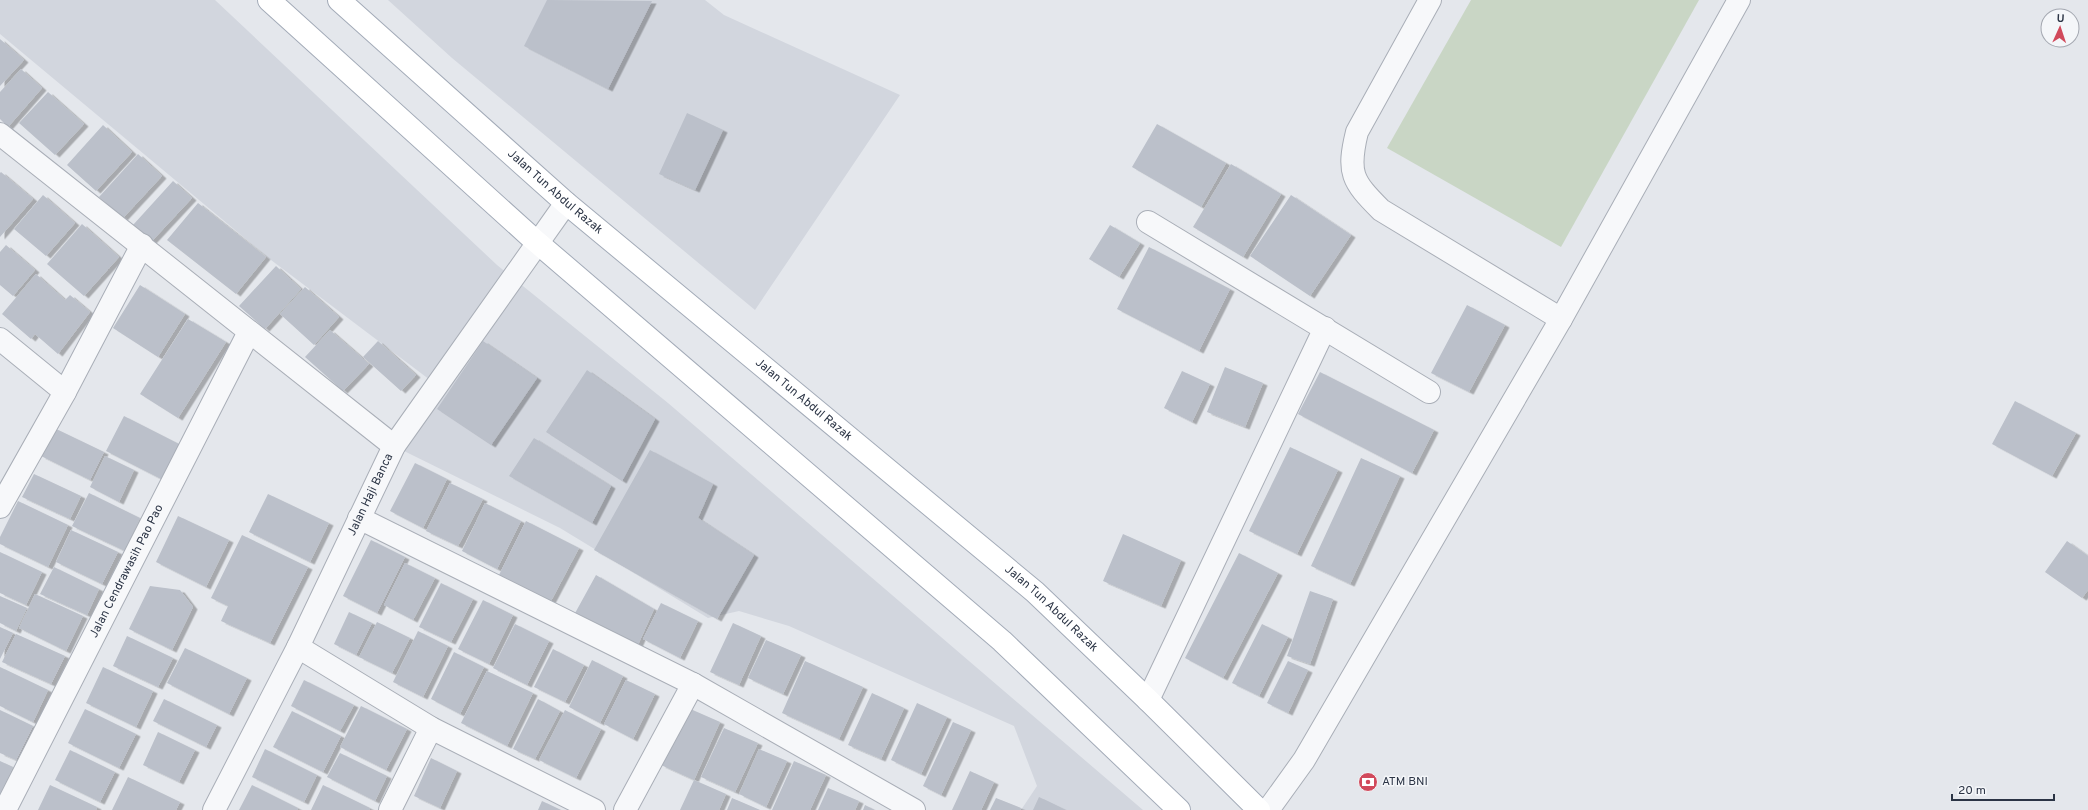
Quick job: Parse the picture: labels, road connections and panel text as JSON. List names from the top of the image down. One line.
{"streets":{"main road":["Jalan Tun Abdul Razak"],"street":["Jalan Haji Banca","Jalan Cendrawasih Pao Pao"]},"crossings":[["Jalan Tun Abdul Razak","Jalan Haji Banca"]],"places":{"bank":["ATM BNI"]},"scale_bar":"20 m","north":"top"}
